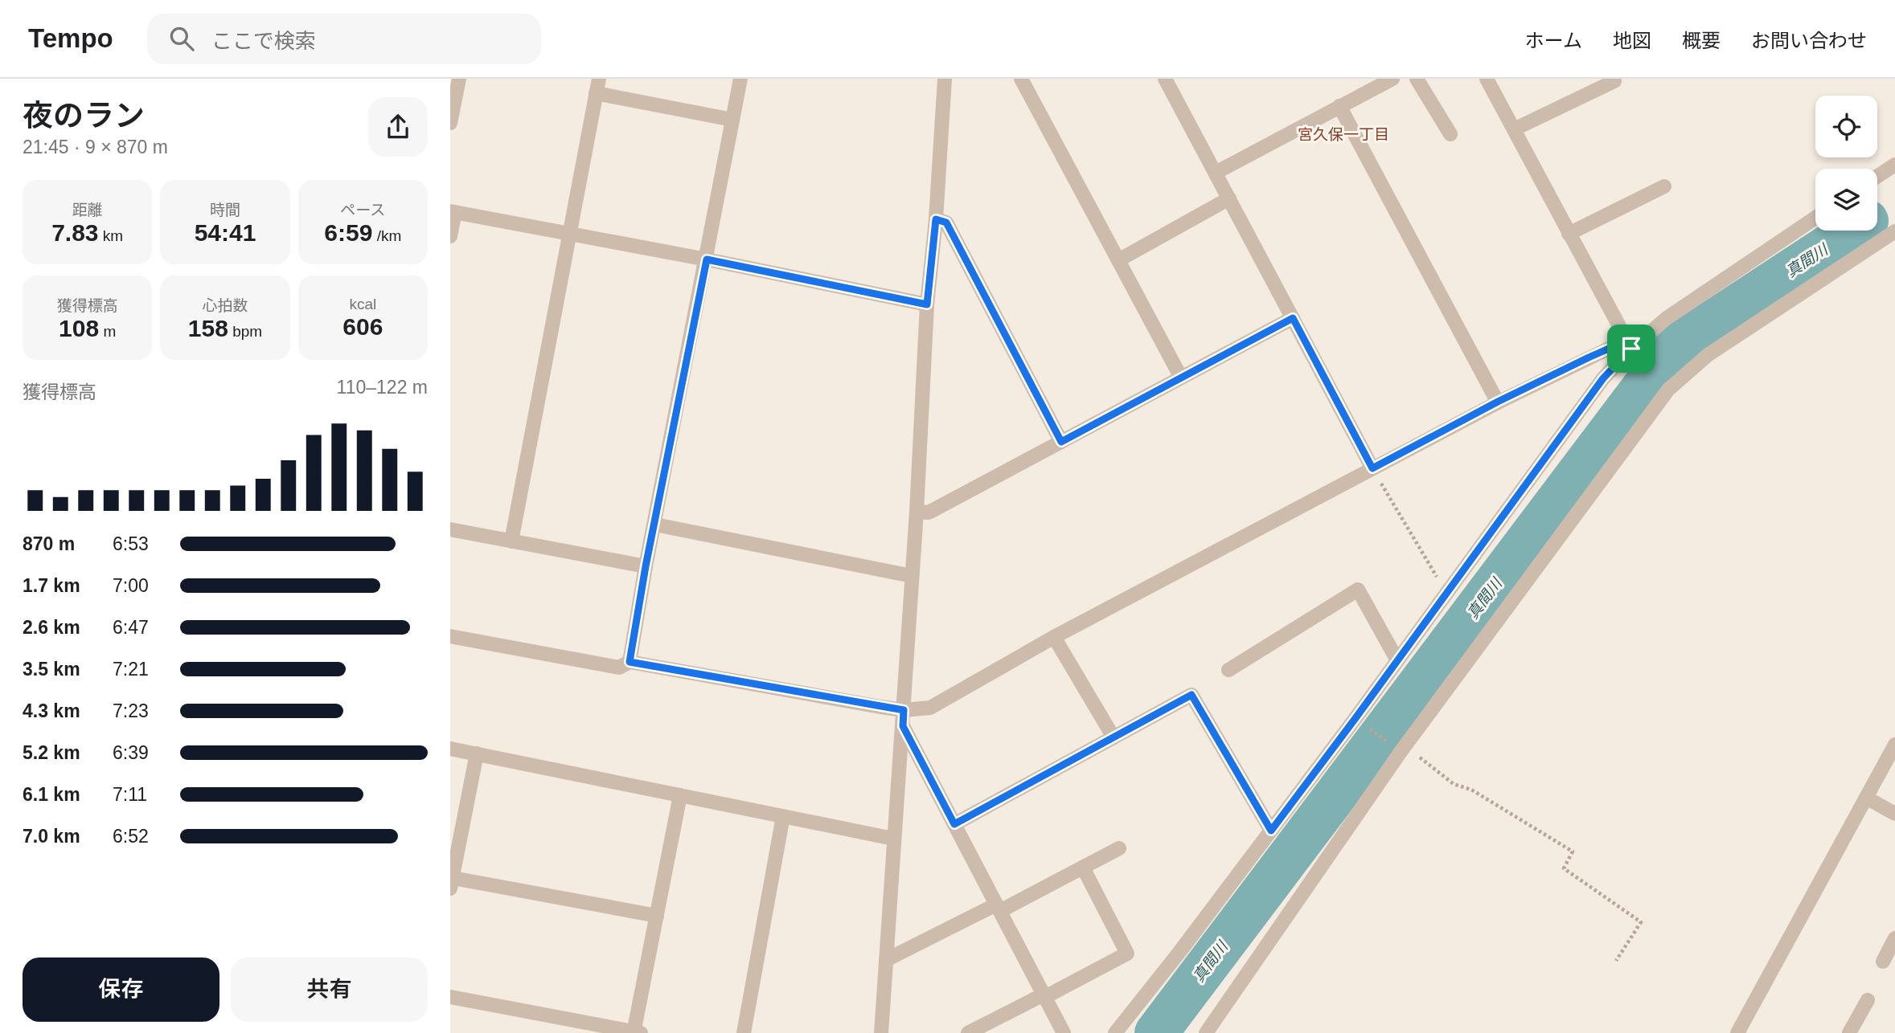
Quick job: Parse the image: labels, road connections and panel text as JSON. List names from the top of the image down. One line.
{"districts":["宮久保一丁目"],"water":["真間川"],"page":{"header":"Tempo","search":"ここで検索","nav":["ホーム","地図","概要","お問い合わせ"],"heading":["夜のラン","21:45 · 9 × 870 m"],"stats":[["距離","7.83 km"],["時間","54:41"],["ペース","6:59 /km"],["獲得標高","108 m"],["心拍数","158 bpm"],["kcal","606"]],"chart":["獲得標高","110–122 m"],"list":[{"name":"870 m","note":"6:53"},{"name":"1.7 km","note":"7:00"},{"name":"2.6 km","note":"6:47"},{"name":"3.5 km","note":"7:21"},{"name":"4.3 km","note":"7:23"},{"name":"5.2 km","note":"6:39"},{"name":"6.1 km","note":"7:11"},{"name":"7.0 km","note":"6:52"}],"buttons":["保存","共有"]}}
